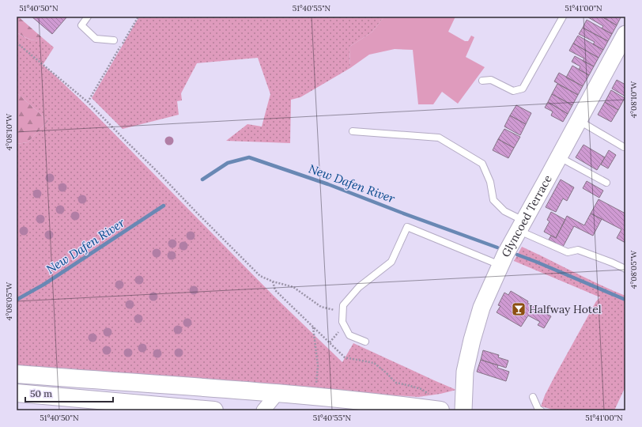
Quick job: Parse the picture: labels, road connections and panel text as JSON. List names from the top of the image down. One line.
{"streets":{"street":["Glyncoed Terrace"]},"water":["New Dafen River"],"places":{"bar":["Halfway Hotel"]},"scale_bar":"50 m","coordinates":["51°40'50\"N","51°40'55\"N","51°41'00\"N","4°08'10\"W","4°08'05\"W"]}
